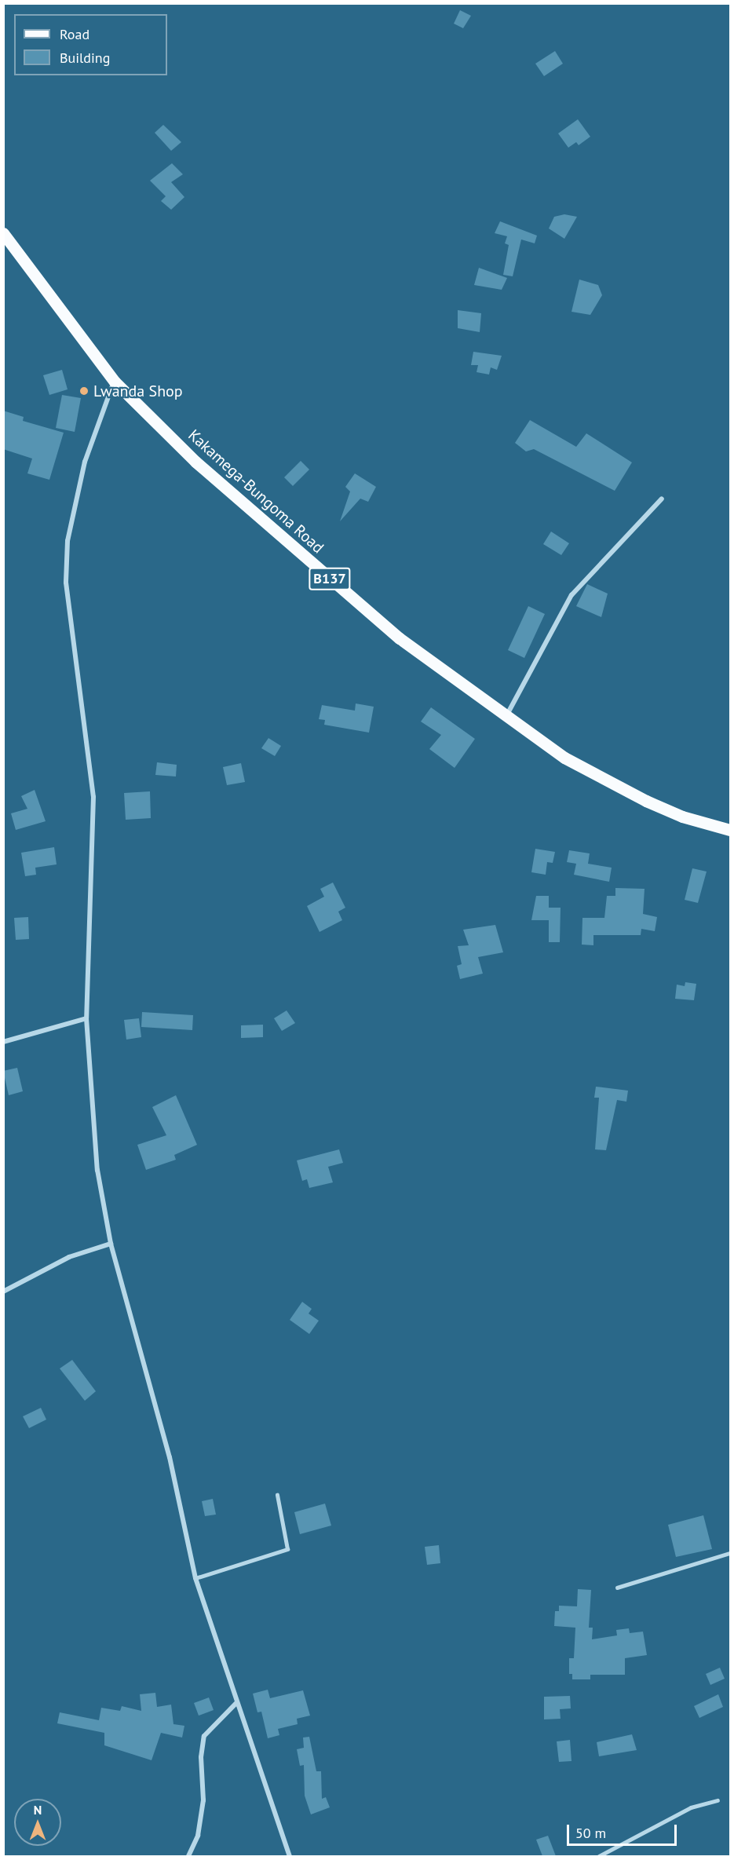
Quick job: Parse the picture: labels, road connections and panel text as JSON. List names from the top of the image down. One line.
{"streets":{"main road":["Kakamega-Bungoma Road","B137"]},"places":["Lwanda Shop"],"legend":["Road","Building"],"scale_bar":"50 m","north":"top"}
